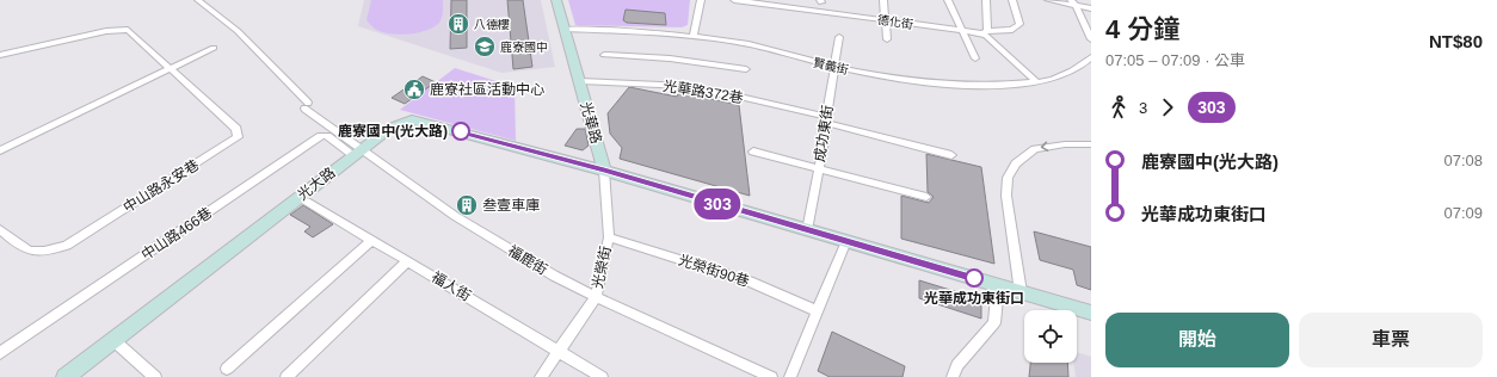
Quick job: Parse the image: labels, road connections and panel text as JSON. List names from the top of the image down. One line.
{"streets":{"street":["德化街","賢義街","光華路372巷","光華路","成功東街","光大路","中山路永安巷","中山路466巷","福鹿街","光榮街","光榮街90巷","福人街"]},"crossings":[["德化街","賢義街"],["賢義街","光華路"],["賢義街","成功東街"],["光華路372巷","光華路"],["光華路372巷","成功東街"],["光華路","光大路"],["光華路","光榮街"],["光大路","中山路466巷"],["光大路","福鹿街"],["光大路","光榮街"],["光大路","福人街"],["中山路466巷","福鹿街"],["福鹿街","光榮街"],["光榮街","光榮街90巷"],["光榮街","福人街"]],"places":{"building":["八德樓","叁壹車庫"],"school or university":["鹿寮國中"],"public building":["鹿寮社區活動中心"],"other":["鹿寮國中(光大路)","光華成功東街口"]},"lines":["bus line 303"],"page":{"on_map":"303","heading":["4 分鐘","07:05 – 07:09 · 公車","NT$80"],"legs":["3","303"],"list":[{"name":"鹿寮國中(光大路)","value":"07:08"},{"name":"光華成功東街口","value":"07:09"}],"buttons":["開始","車票"]}}
